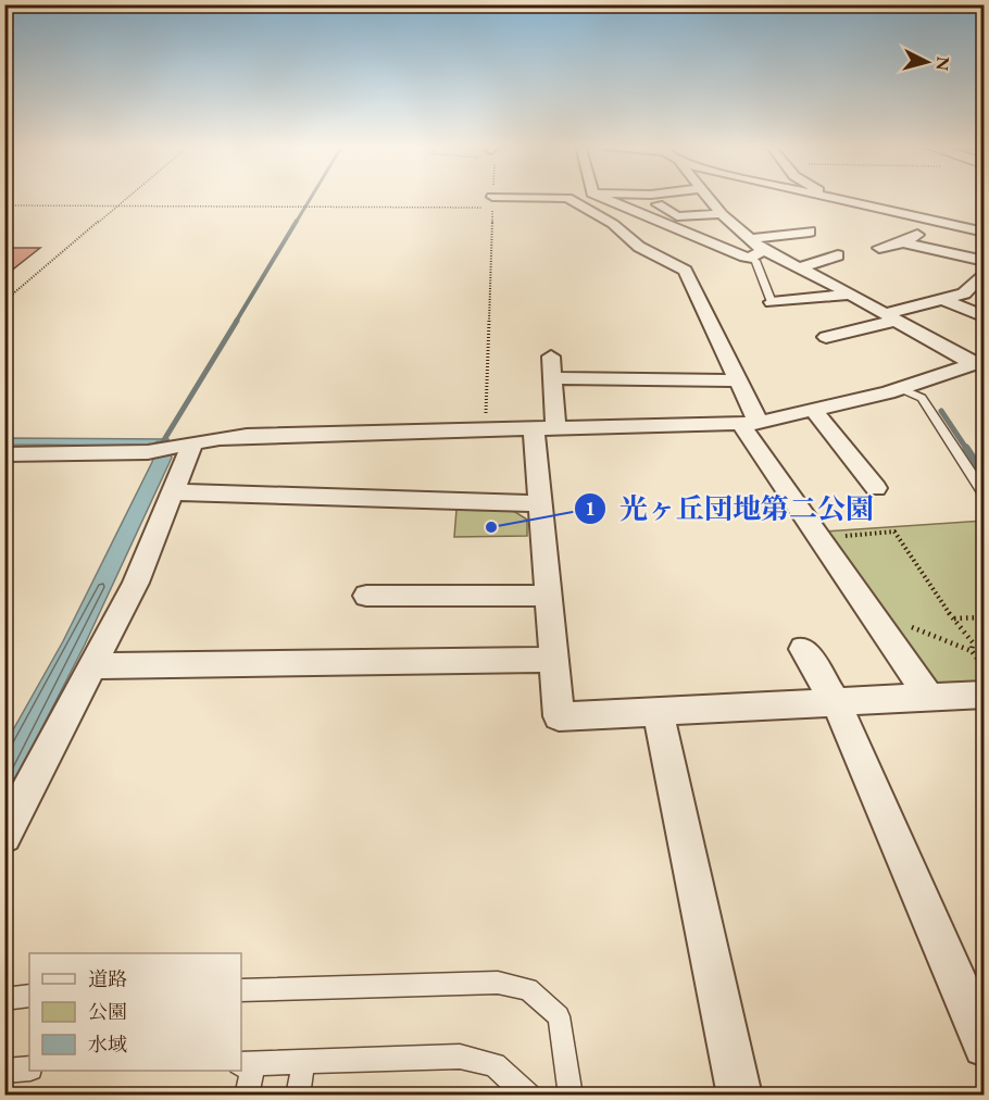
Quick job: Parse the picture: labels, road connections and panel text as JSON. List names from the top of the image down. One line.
{"places":["光ヶ丘団地第二公園"],"legend":["道路","公園","水域"],"north":"right"}
